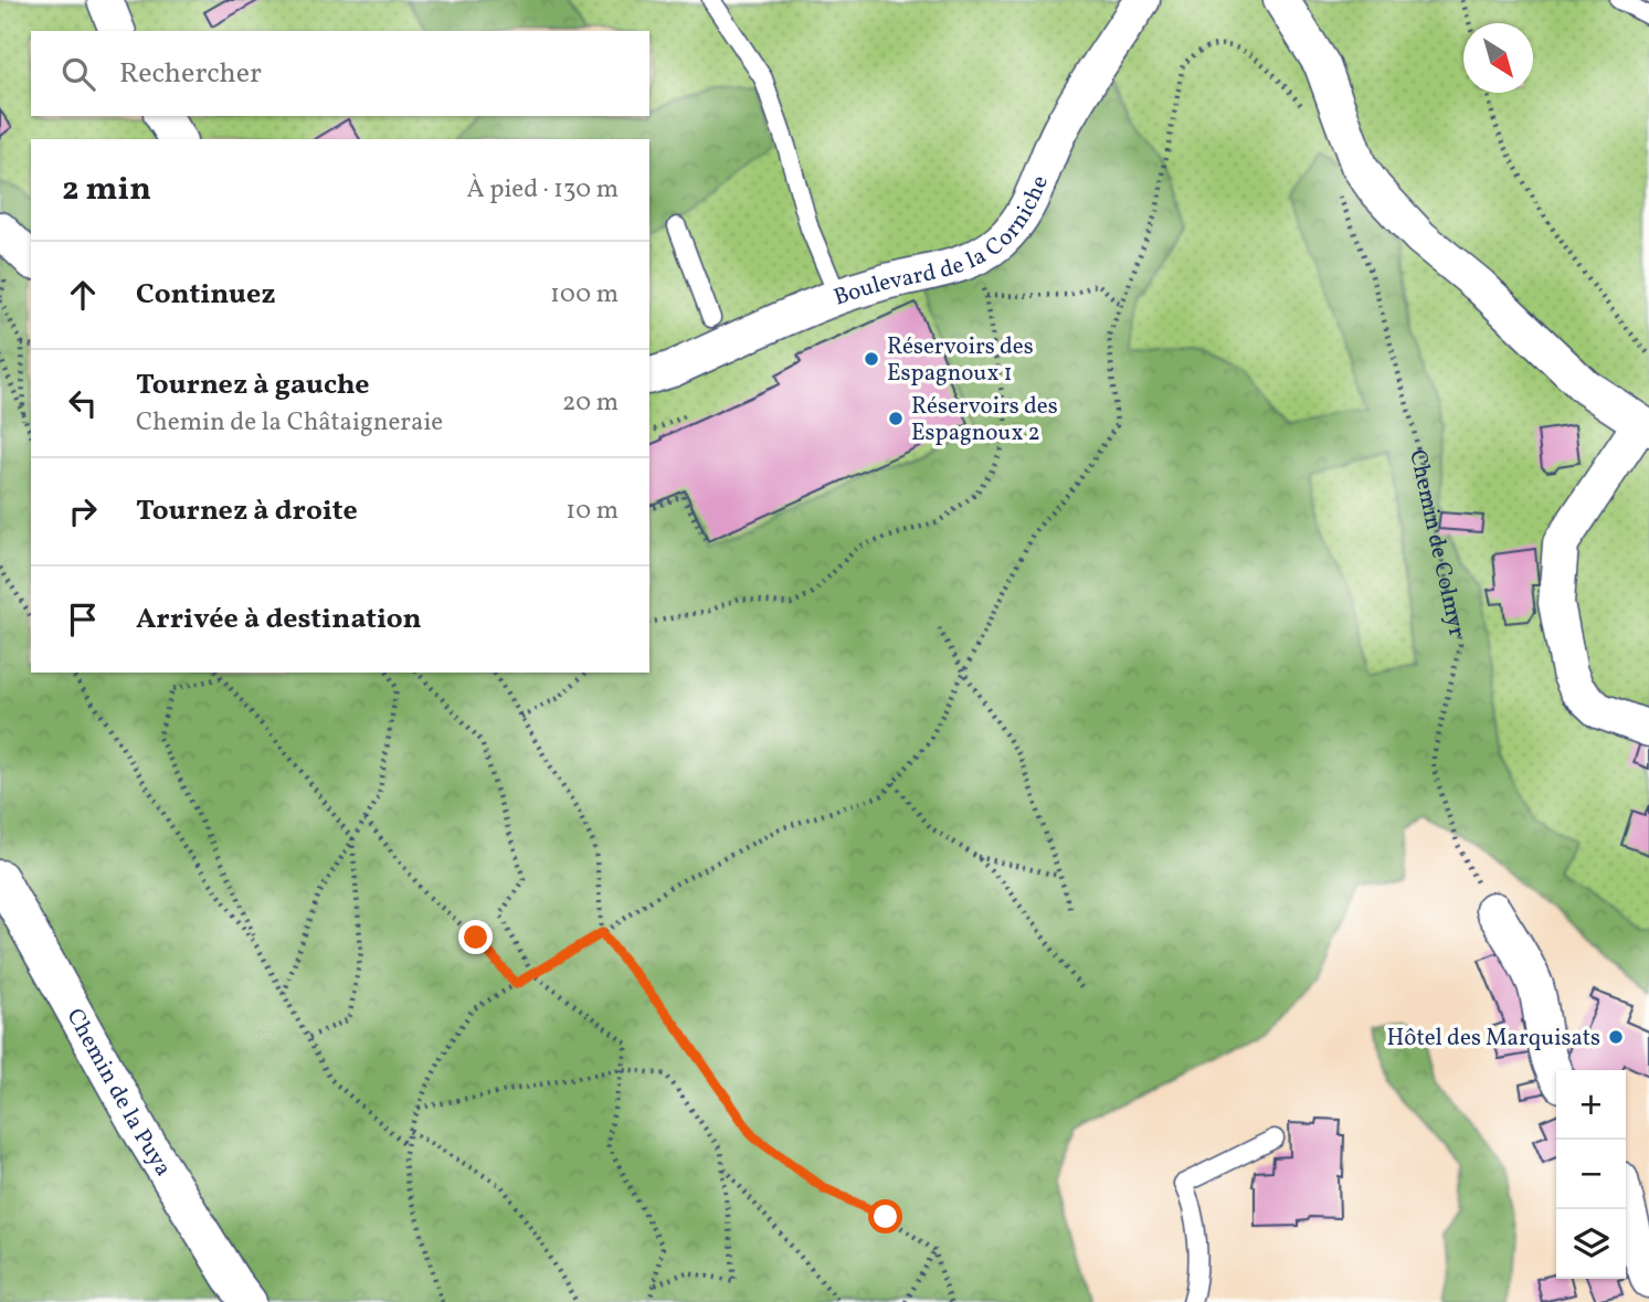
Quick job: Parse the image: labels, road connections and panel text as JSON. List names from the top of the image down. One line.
{"streets":{"street":["Boulevard de la Corniche","Chemin de la Puya"],"path":["Chemin de Colmyr"]},"places":["Réservoirs des Espagnoux 1","Réservoirs des Espagnoux 2","Hôtel des Marquisats"],"north":"bottom right","page":{"search":"Rechercher","heading":["2 min","À pied · 130 m"],"list":[["Continuez","100 m"],["Tournez à gauche","Chemin de la Châtaigneraie","20 m"],["Tournez à droite","10 m"],"Arrivée à destination"],"map_buttons":["+","−"]}}
